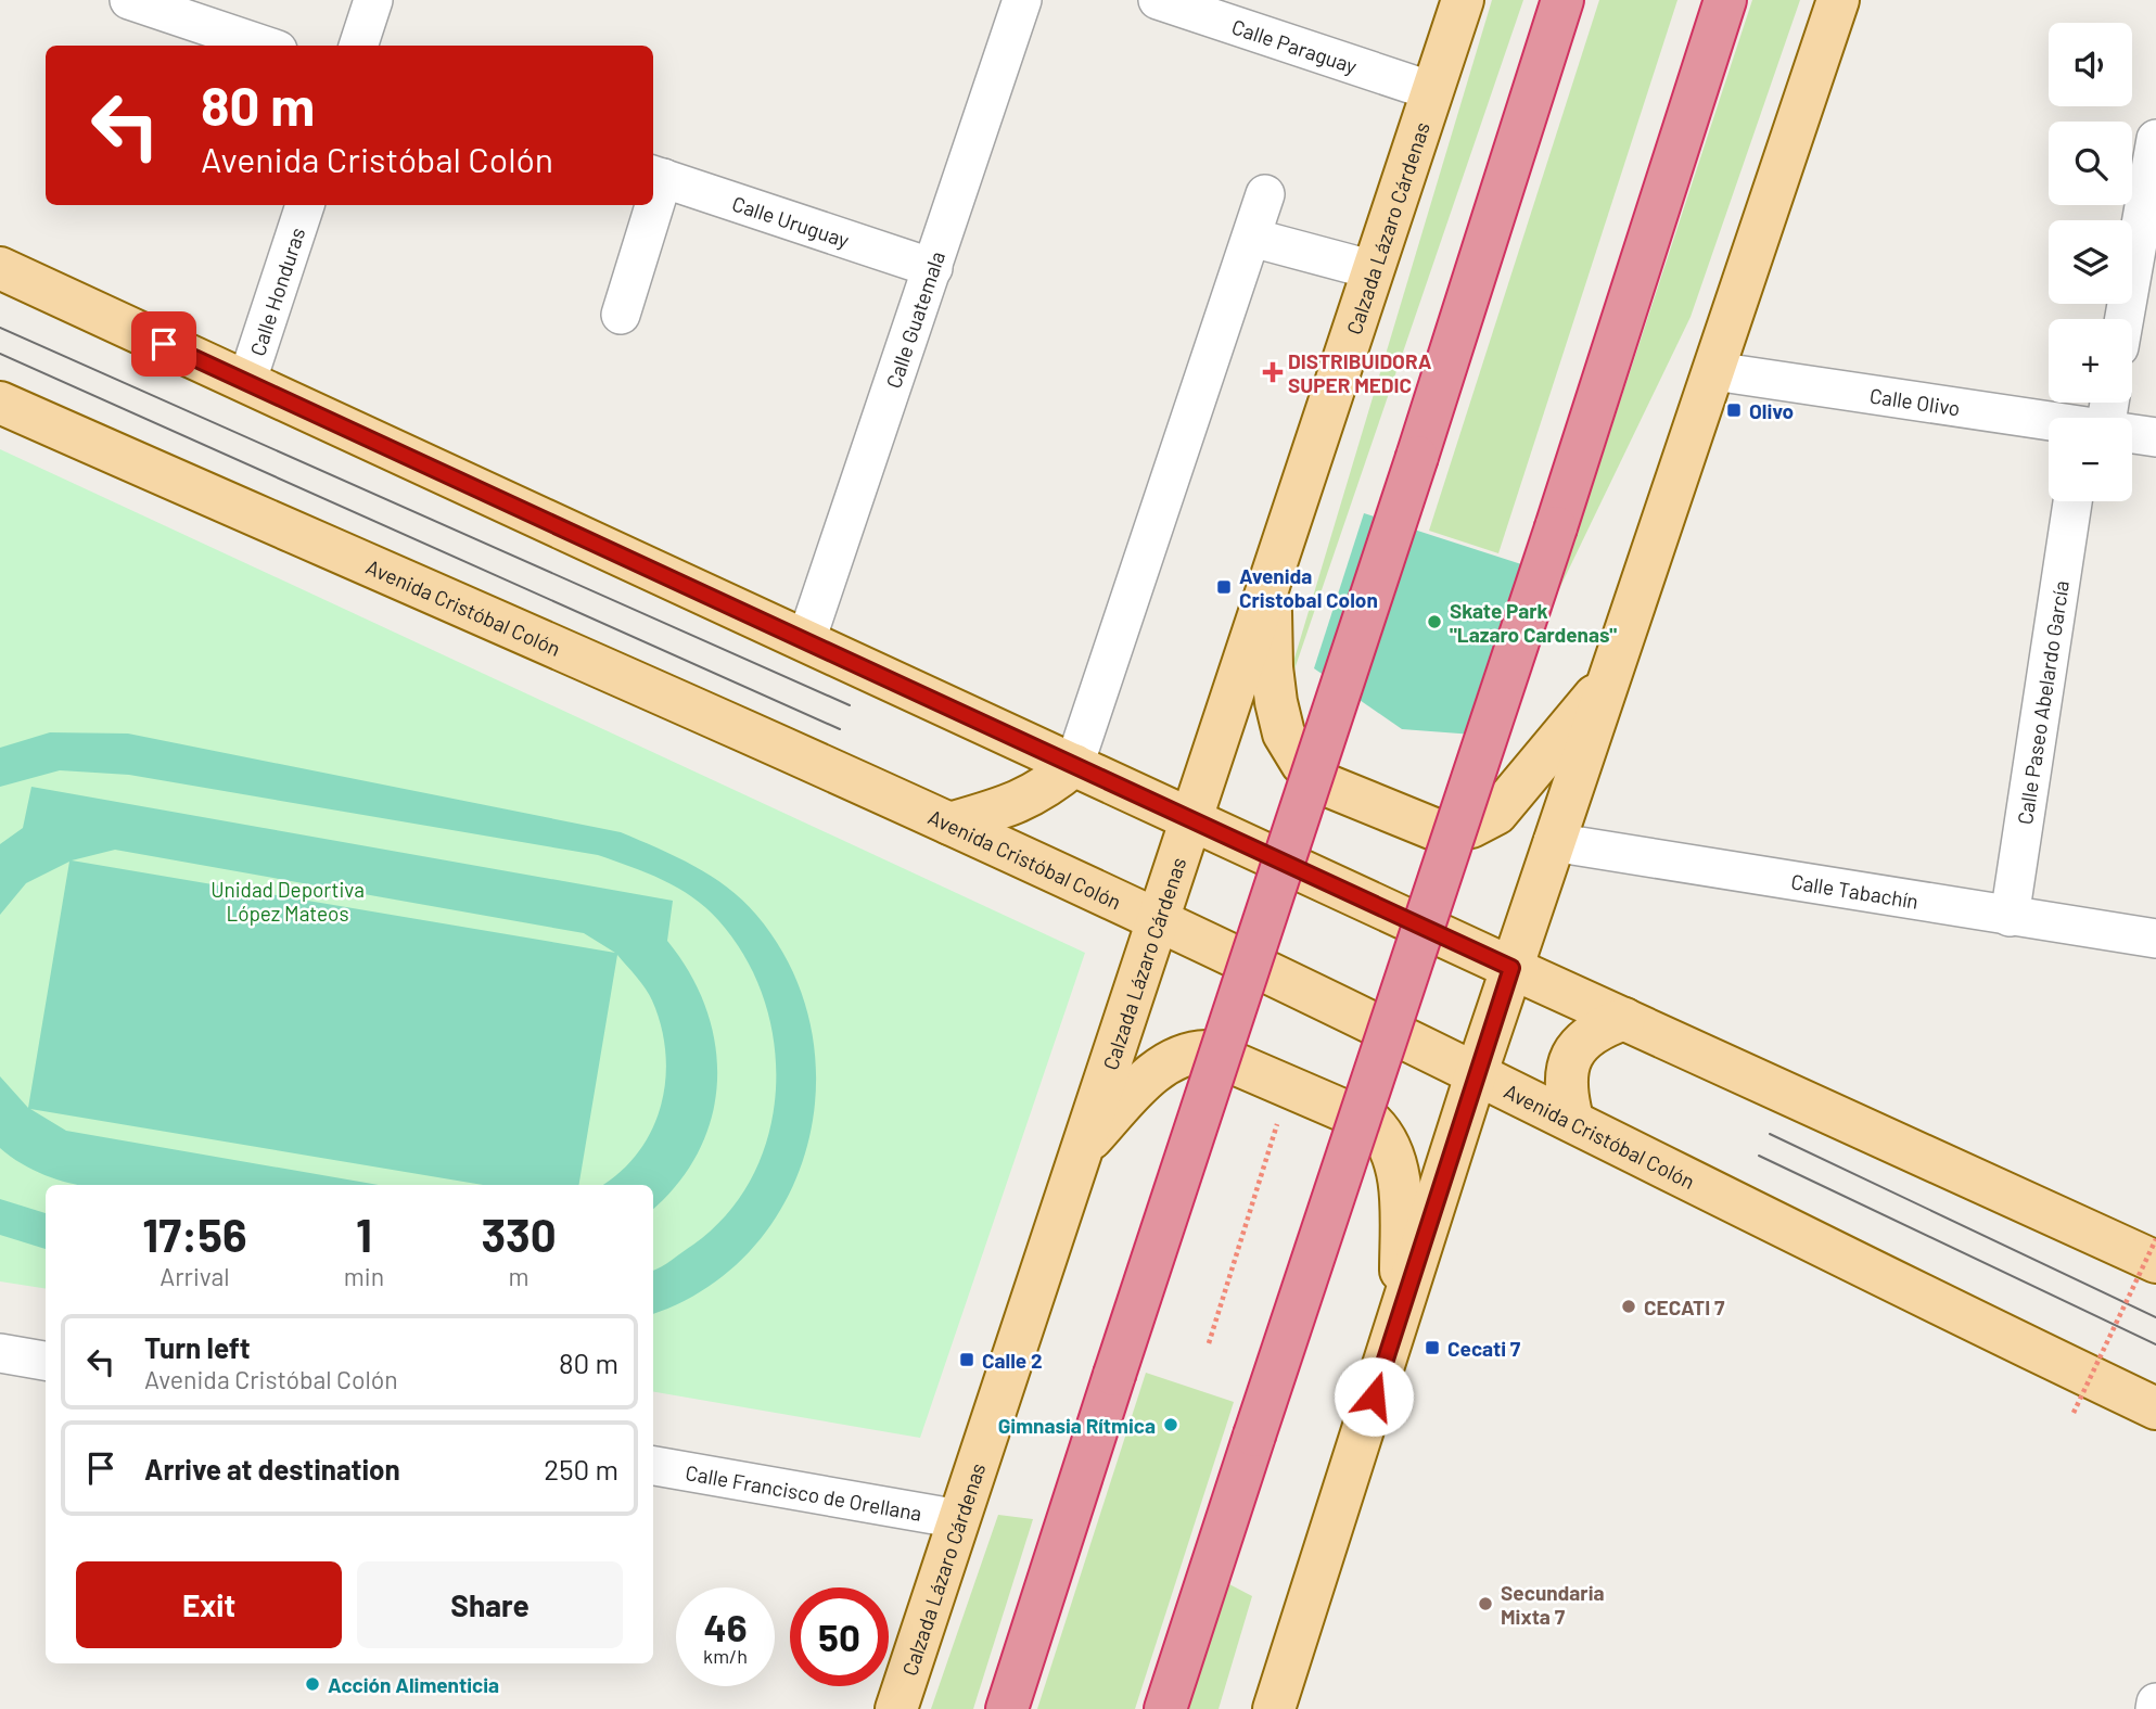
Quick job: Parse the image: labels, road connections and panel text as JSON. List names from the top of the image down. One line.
{"streets":{"main road":["Calzada Lázaro Cárdenas","Avenida Cristóbal Colón"],"street":["Calle Paraguay","Calle Uruguay","Calle Honduras","Calle Guatemala","Calle Olivo","Calle Paseo Abelardo García","Calle Tabachín","Calle Francisco de Orellana"]},"crossings":[["Calle Paraguay","Calzada Lázaro Cárdenas"],["Calle Uruguay","Calle Guatemala"],["Calzada Lázaro Cárdenas","Avenida Cristóbal Colón"],["Calzada Lázaro Cárdenas","Calle Francisco de Orellana"],["Calle Paseo Abelardo García","Calle Tabachín"]],"parks":["Unidad Deportiva López Mateos"],"places":{"health":["DISTRIBUIDORA SUPER MEDIC"],"transit":["Olivo","Avenida Cristobal Colon","Cecati 7","Calle 2"],"other":["Skate Park \"Lazaro Cardenas\"","CECATI 7","Gimnasia Rítmica","Secundaria Mixta 7","Acción Alimenticia"]},"page":{"map_buttons":["+","−"],"turn":["80 m","Avenida Cristóbal Colón"],"eta":["17:56","Arrival","1","min","330","m"],"list":[{"name":"Turn left","note":"Avenida Cristóbal Colón","value":"80 m"},{"name":"Arrive at destination","value":"250 m"}],"buttons":["Exit","Share"],"speed":"46 km/h","limit":"50"}}
